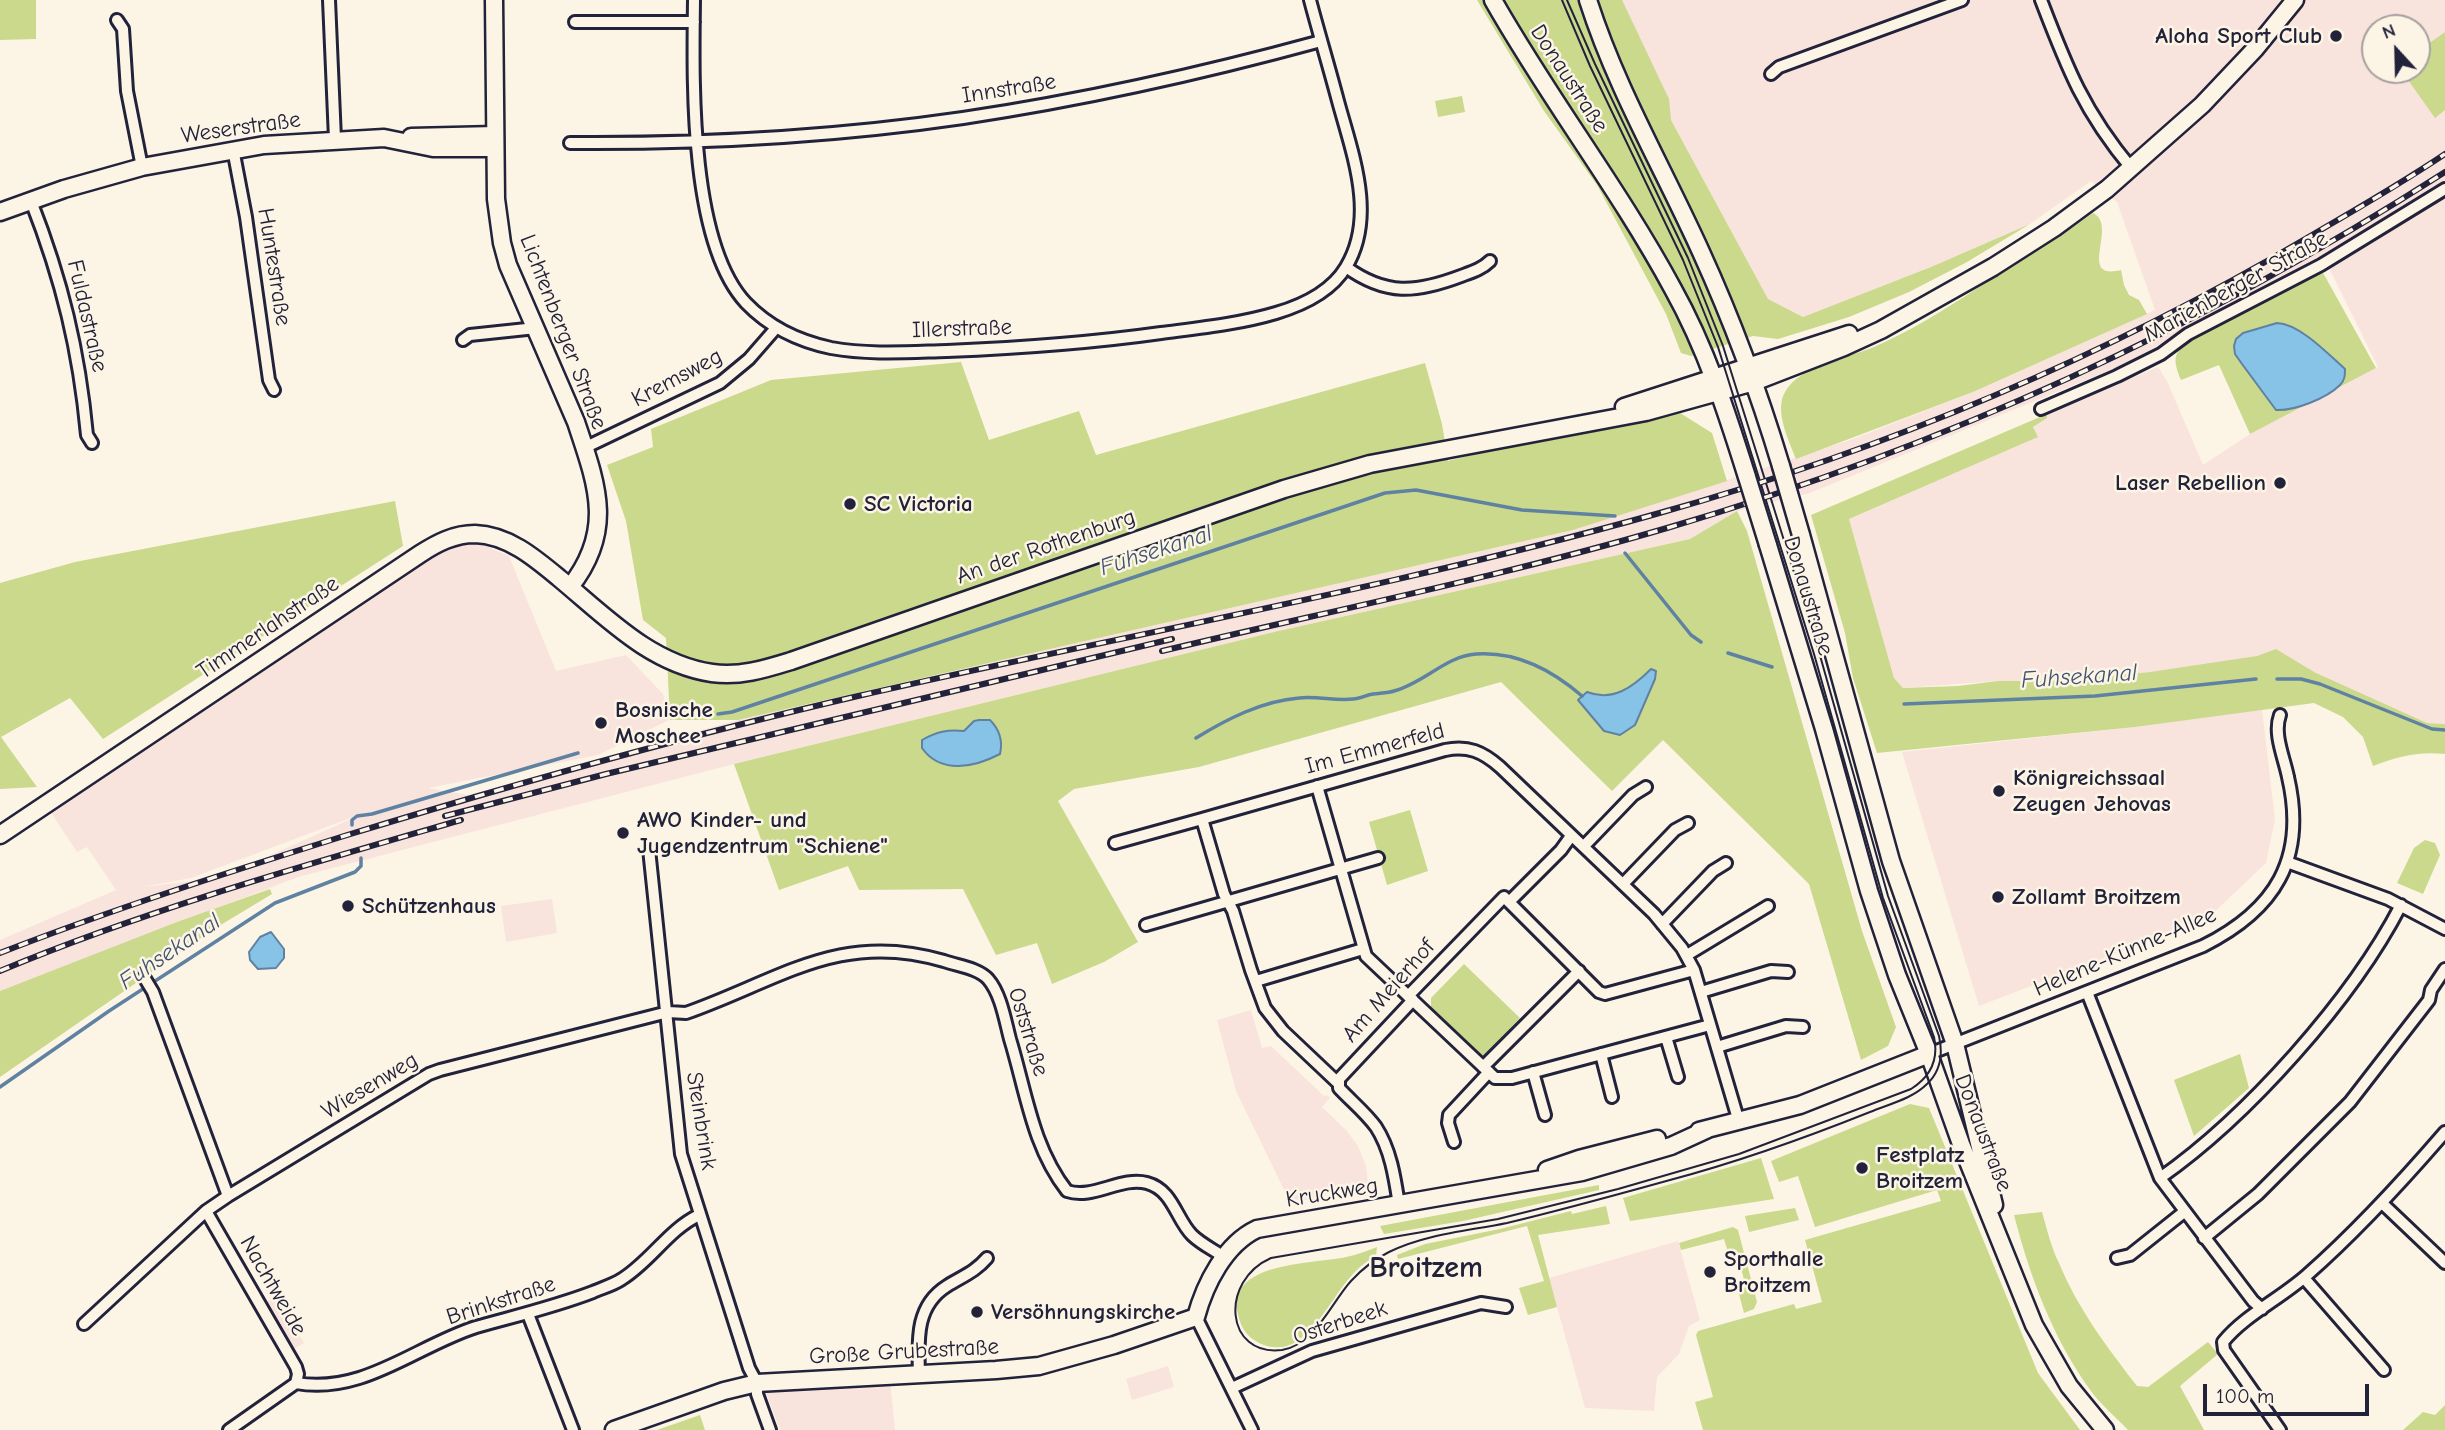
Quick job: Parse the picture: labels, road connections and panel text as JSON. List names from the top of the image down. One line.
{"streets":{"main road":["Donaustraße","Weserstraße","Lichtenberger Straße","An der Rothenburg","Timmerlahstraße","Kruckweg","Große Grubestraße"],"street":["Innstraße","Huntestraße","Marienberger Straße","Fuldastraße","Illerstraße","Kremsweg","Im Emmerfeld","Helene-Künne-Allee","Am Meierhof","Oststraße","Wiesenweg","Steinbrink","Nachtweide","Brinkstraße","Osterbeek"]},"crossings":[["Donaustraße","An der Rothenburg"],["Donaustraße","Helene-Künne-Allee"],["Donaustraße","Kruckweg"],["Innstraße","Illerstraße"],["Weserstraße","Huntestraße"],["Weserstraße","Fuldastraße"],["Weserstraße","Lichtenberger Straße"],["Illerstraße","Kremsweg"],["Lichtenberger Straße","Kremsweg"],["Lichtenberger Straße","An der Rothenburg"],["Lichtenberger Straße","Timmerlahstraße"],["An der Rothenburg","Timmerlahstraße"],["Im Emmerfeld","Am Meierhof"],["Im Emmerfeld","Kruckweg"],["Helene-Künne-Allee","Kruckweg"],["Oststraße","Wiesenweg"],["Oststraße","Steinbrink"],["Oststraße","Kruckweg"],["Wiesenweg","Steinbrink"],["Wiesenweg","Nachtweide"],["Steinbrink","Brinkstraße"],["Steinbrink","Große Grubestraße"],["Kruckweg","Große Grubestraße"],["Nachtweide","Brinkstraße"]],"districts":["Broitzem"],"water":["Fuhsekanal"],"places":["Aloha Sport Club","Laser Rebellion","SC Victoria","Bosnische Moschee","Königreichssaal Zeugen Jehovas","AWO Kinder- und Jugendzentrum \"Schiene\"","Zollamt Broitzem","Schützenhaus","Festplatz Broitzem","Sporthalle Broitzem","Versöhnungskirche"],"scale_bar":"100 m","north":"top"}
